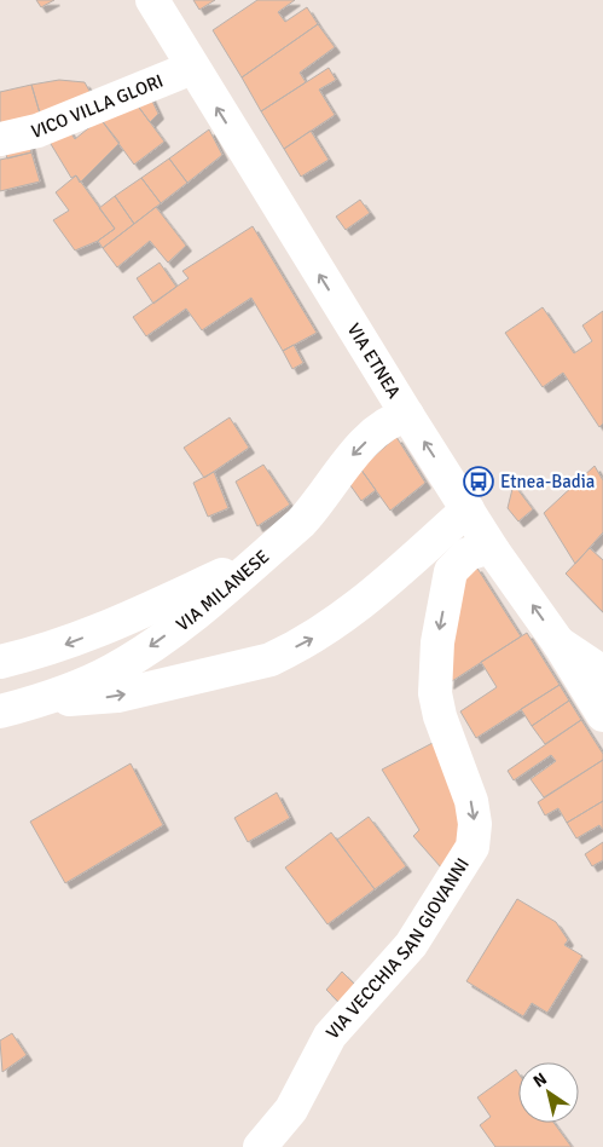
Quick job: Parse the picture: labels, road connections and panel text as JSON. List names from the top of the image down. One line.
{"streets":{"street":["VICO VILLA GLORI","VIA ETNEA","VIA MILANESE","VIA VECCHIA SAN GIOVANNI"]},"crossings":[["VICO VILLA GLORI","VIA ETNEA"],["VIA ETNEA","VIA MILANESE"]],"one_way":["VIA ETNEA","VIA VECCHIA SAN GIOVANNI"],"places":{"bus stop":["Etnea-Badia"]},"north":"top left"}
